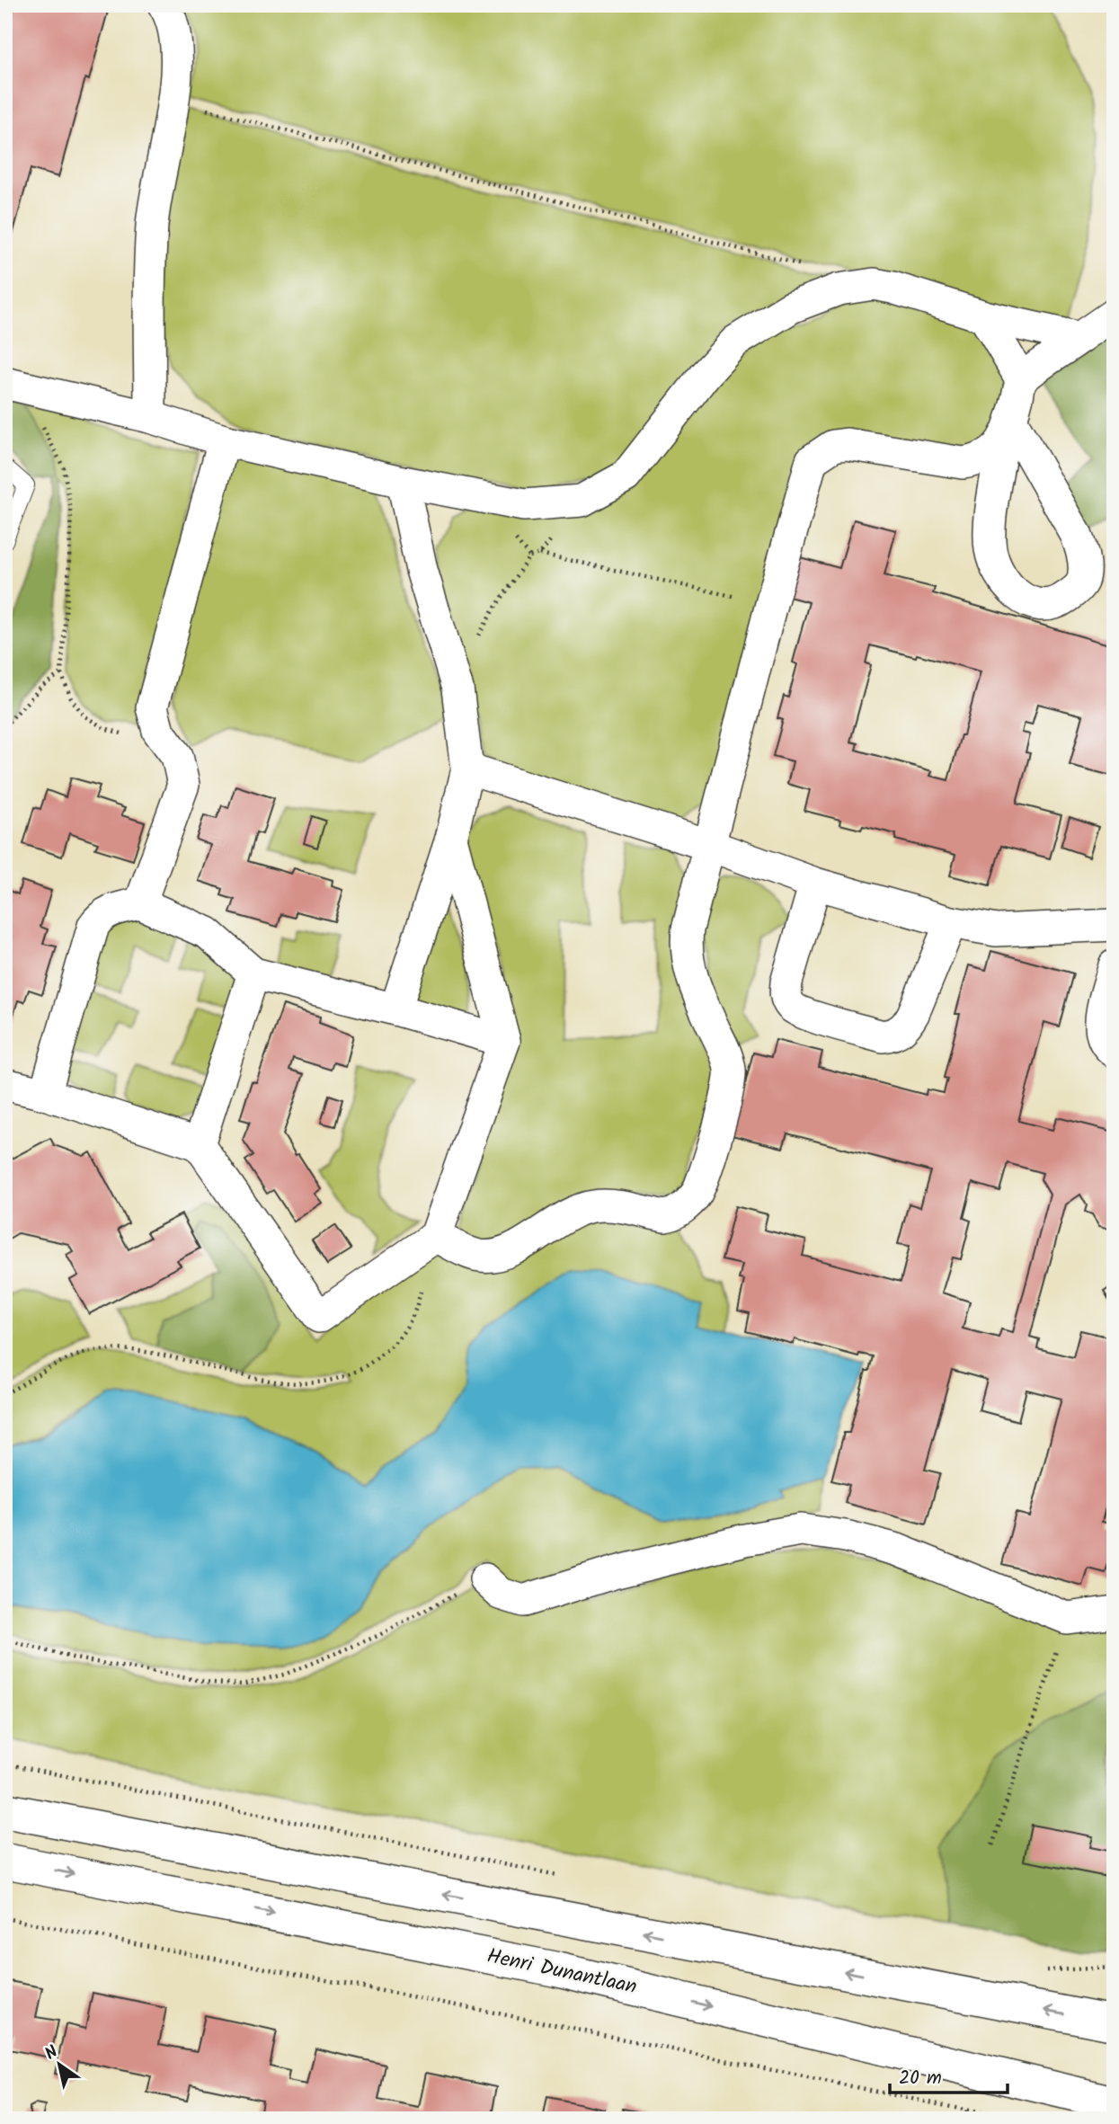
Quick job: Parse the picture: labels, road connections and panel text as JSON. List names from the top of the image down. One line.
{"streets":{"main road":["Henri Dunantlaan"]},"scale_bar":"20 m","north":"top left"}
